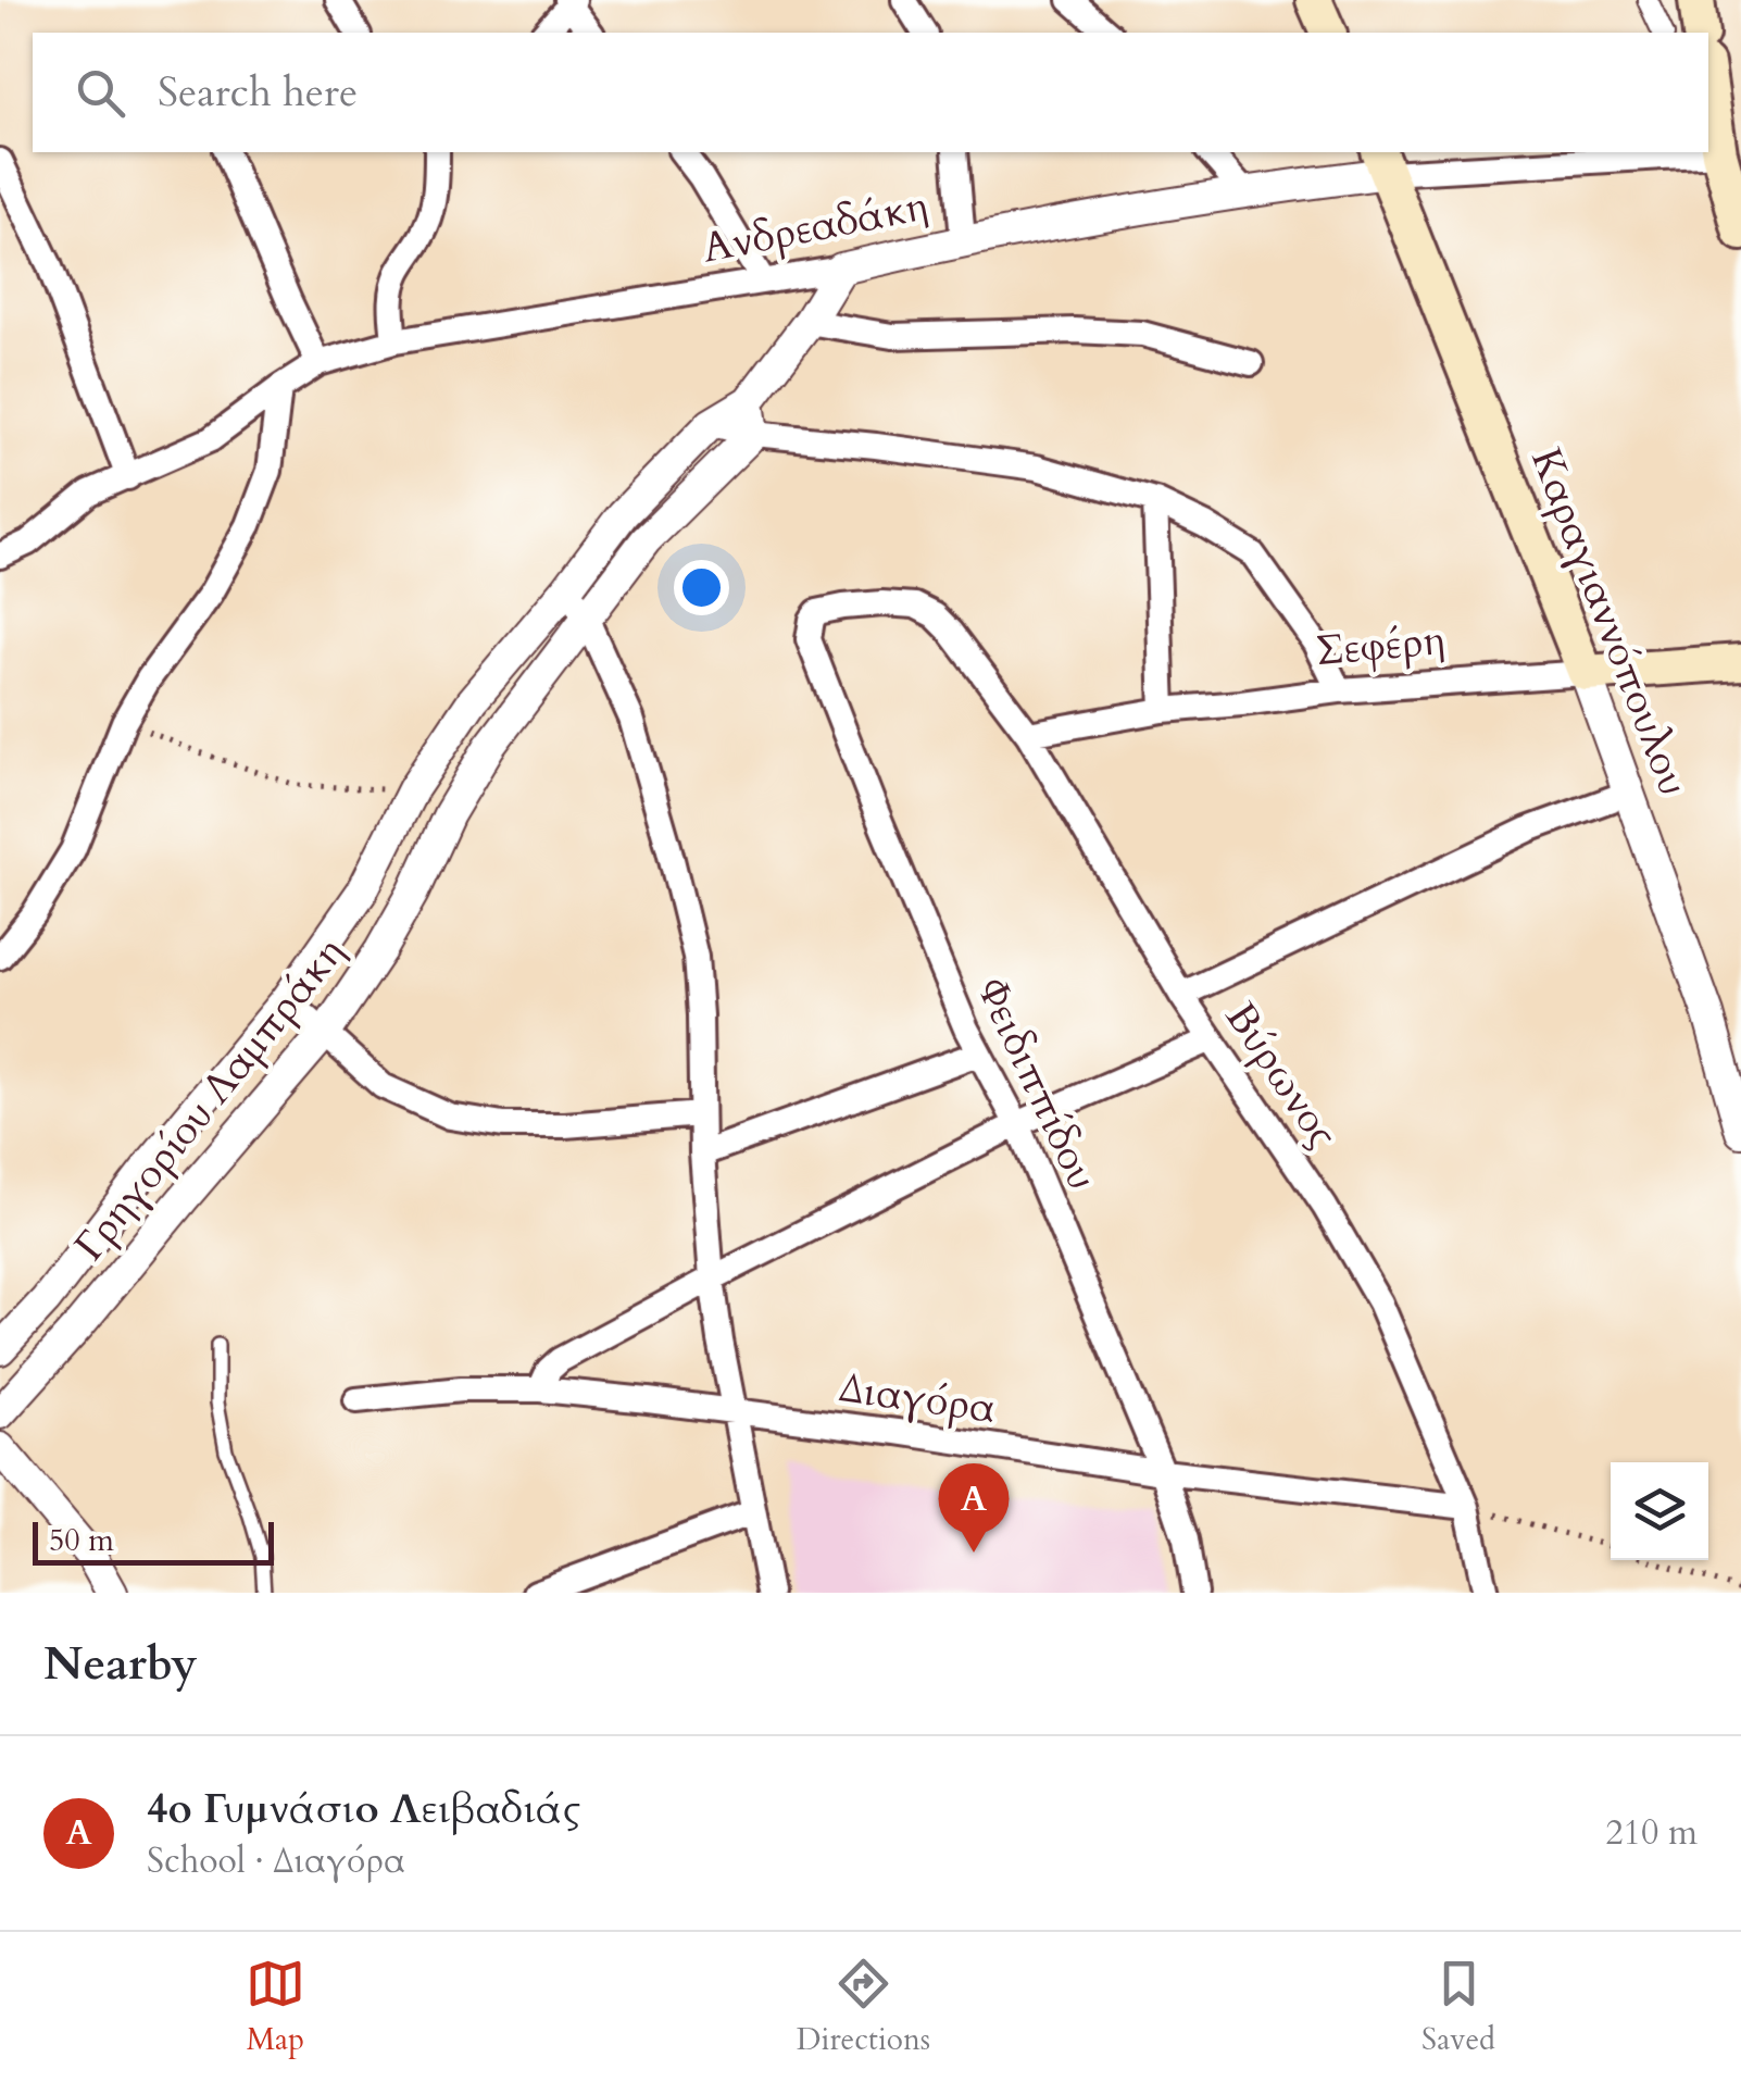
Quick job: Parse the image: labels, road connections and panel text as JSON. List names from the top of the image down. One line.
{"streets":{"main road":["Καραγιαννόπουλου","Σεφέρη"],"street":["Ανδρεαδάκη","Βύρωνος","Φειδιππίδου","Γρηγορίου Λαμπράκη","Διαγόρα"]},"crossings":[["Ανδρεαδάκη","Καραγιαννόπουλου"],["Ανδρεαδάκη","Γρηγορίου Λαμπράκη"],["Καραγιαννόπουλου","Σεφέρη"],["Σεφέρη","Βύρωνος"],["Βύρωνος","Φειδιππίδου"],["Βύρωνος","Διαγόρα"],["Φειδιππίδου","Διαγόρα"]],"scale_bar":"50 m","page":{"search":"Search here","pins":"A","scale":"50 m","heading":"Nearby","list":[{"mark":"A","name":"4o Γυμνάσιο Λειβαδιάς","note":"School · Διαγόρα","value":"210 m"}],"nav":["Map","Directions","Saved"]}}
